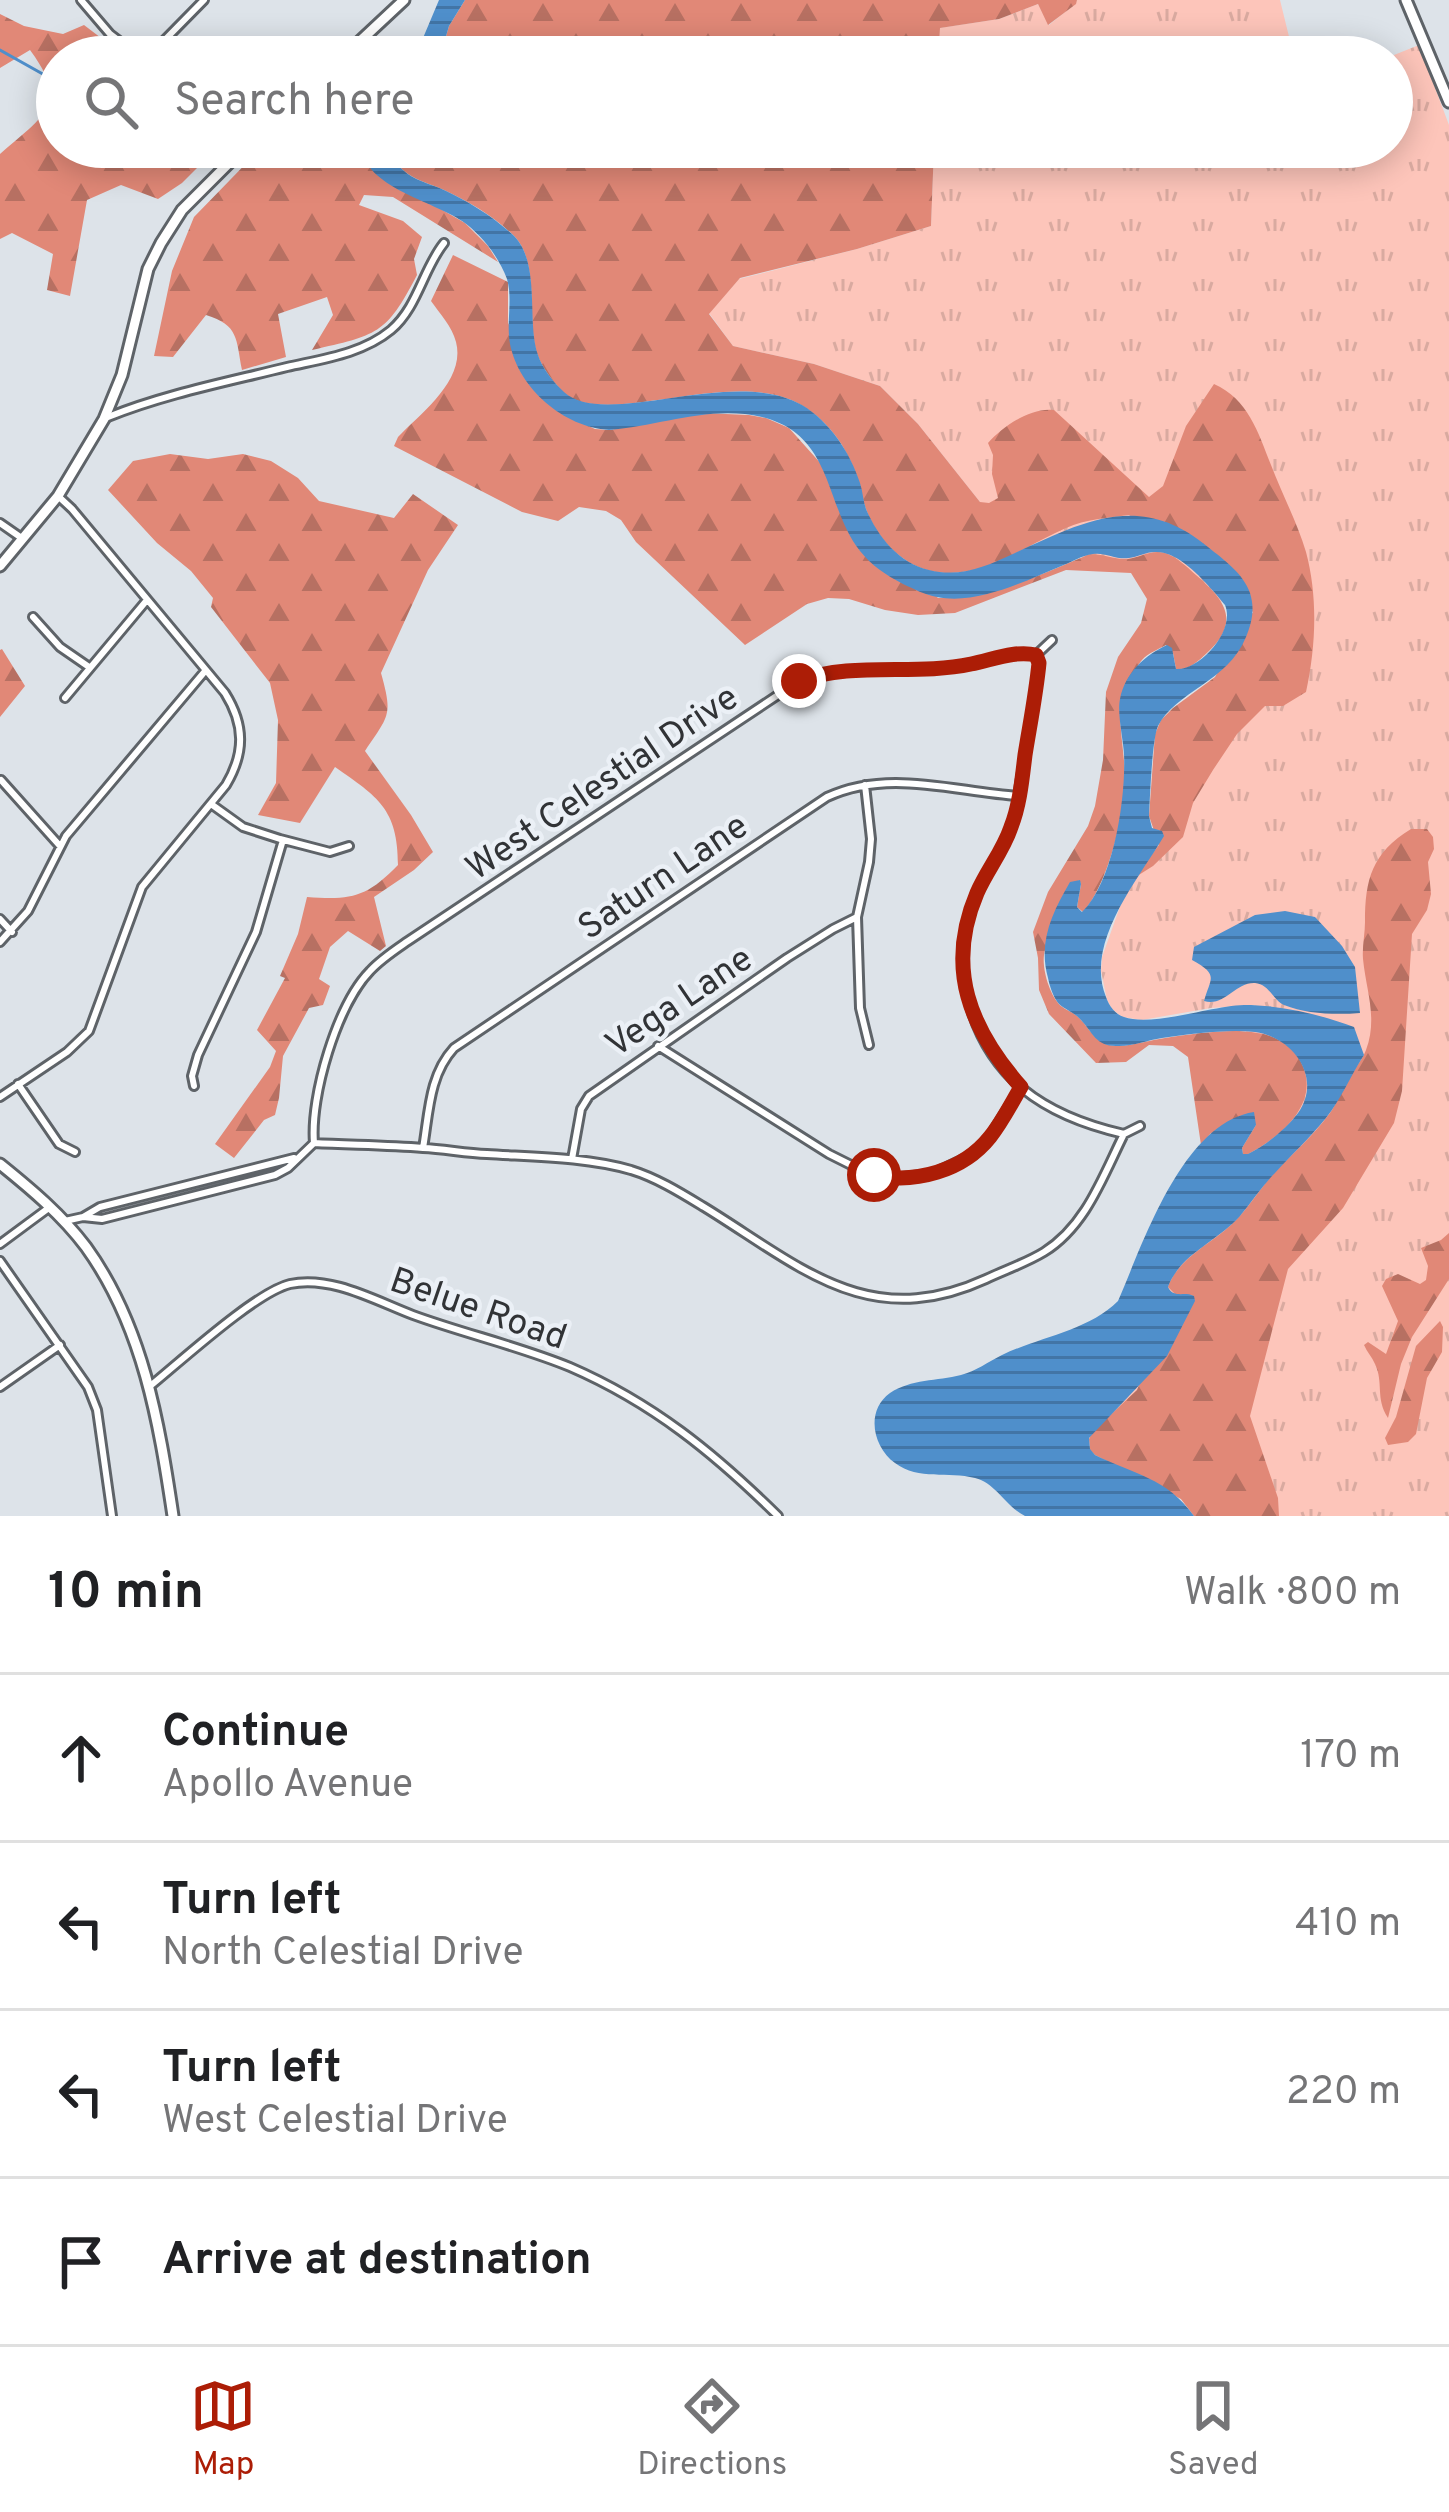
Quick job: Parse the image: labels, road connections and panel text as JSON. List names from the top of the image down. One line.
{"streets":{"street":["West Celestial Drive","Saturn Lane","Vega Lane","Belue Road"]},"page":{"search":"Search here","heading":["10 min","Walk · 800 m"],"list":[["Continue","Apollo Avenue","170 m"],["Turn left","North Celestial Drive","410 m"],["Turn left","West Celestial Drive","220 m"],"Arrive at destination"],"nav":["Map","Directions","Saved"]}}
